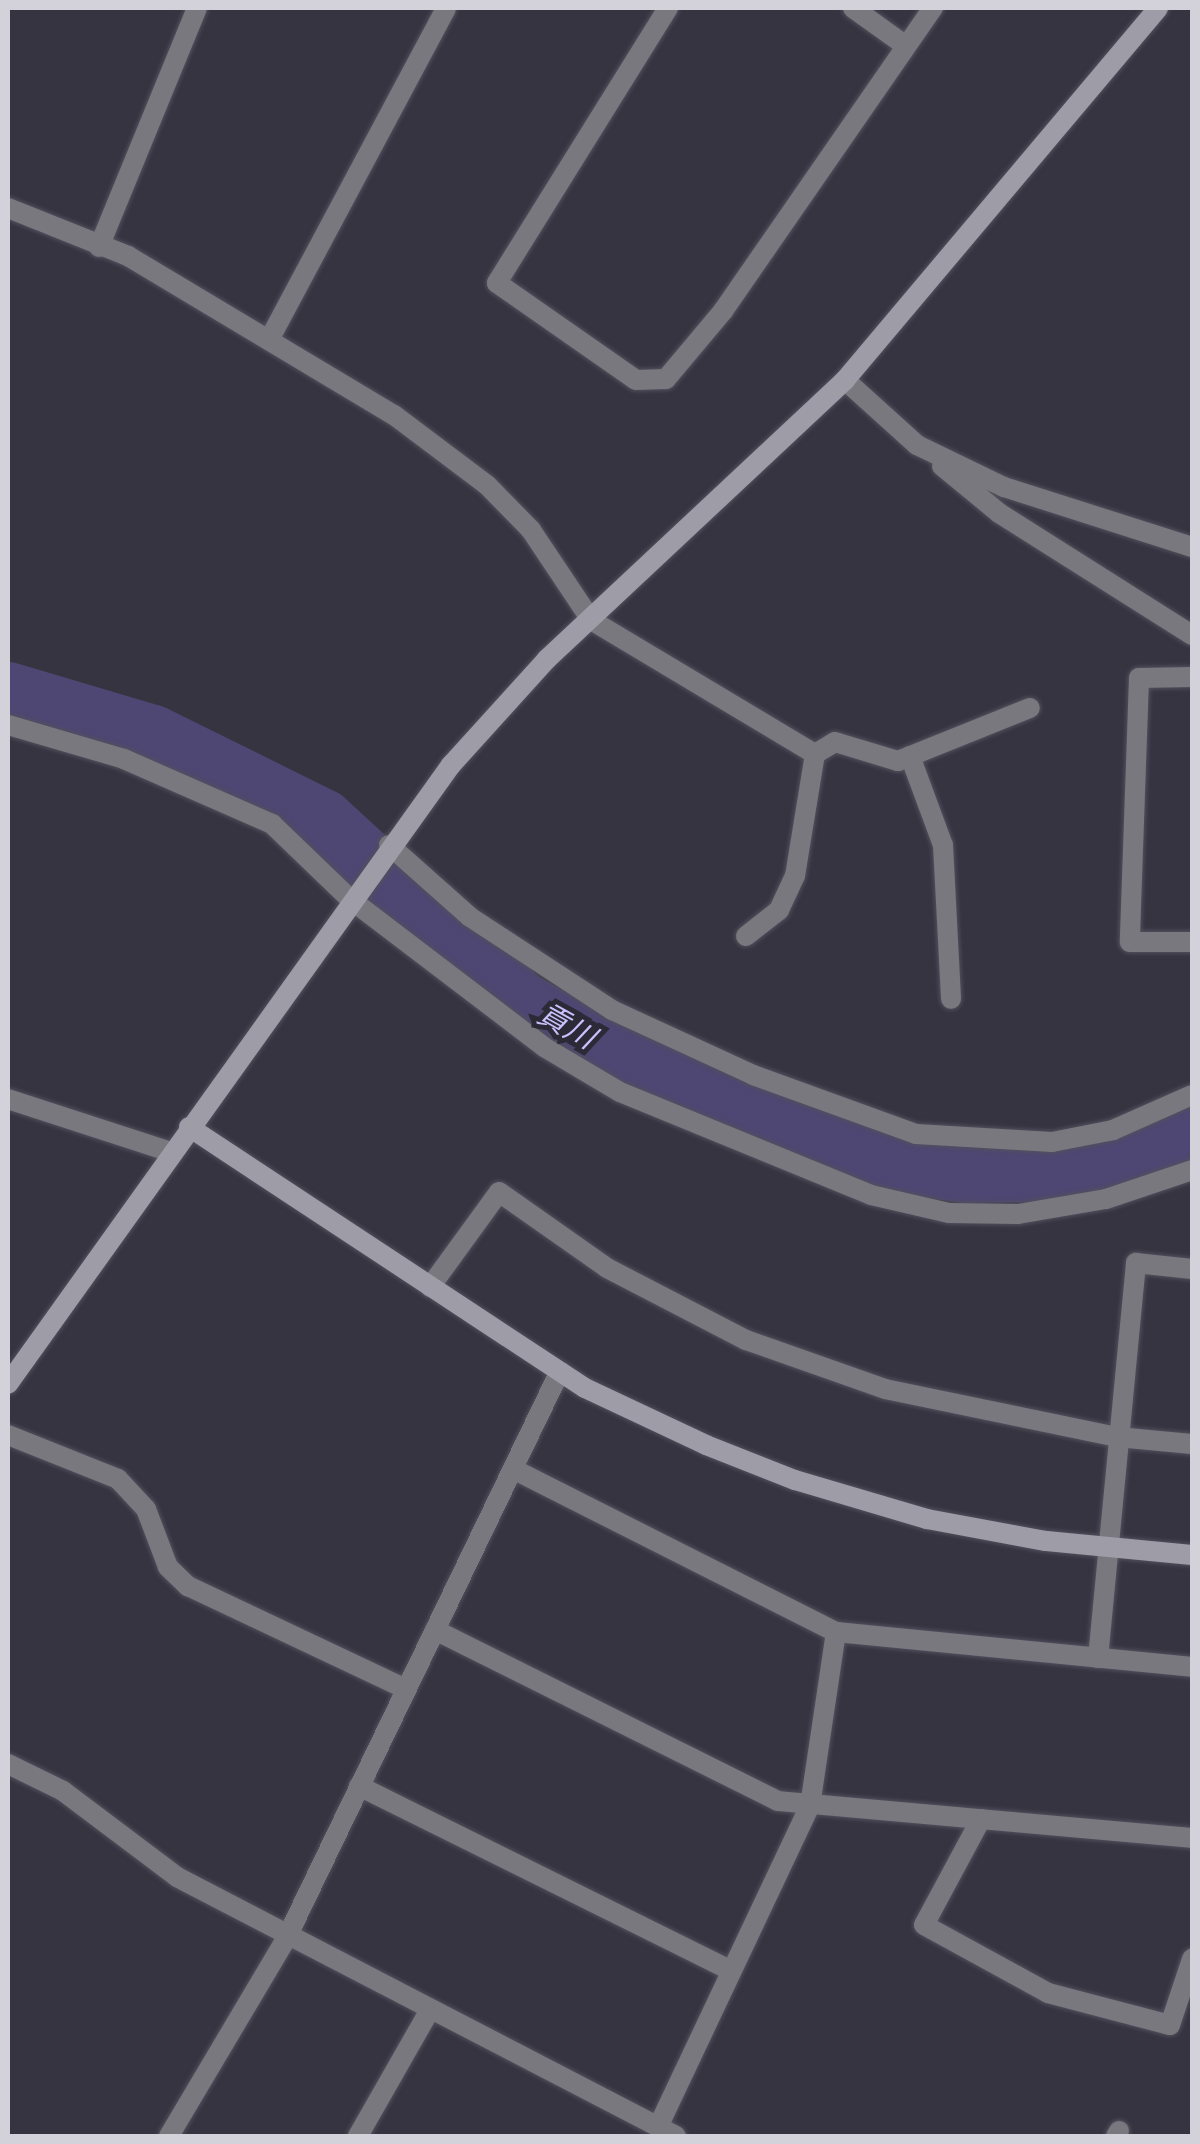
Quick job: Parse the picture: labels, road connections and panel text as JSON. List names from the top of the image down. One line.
{"water":["貢川"]}
